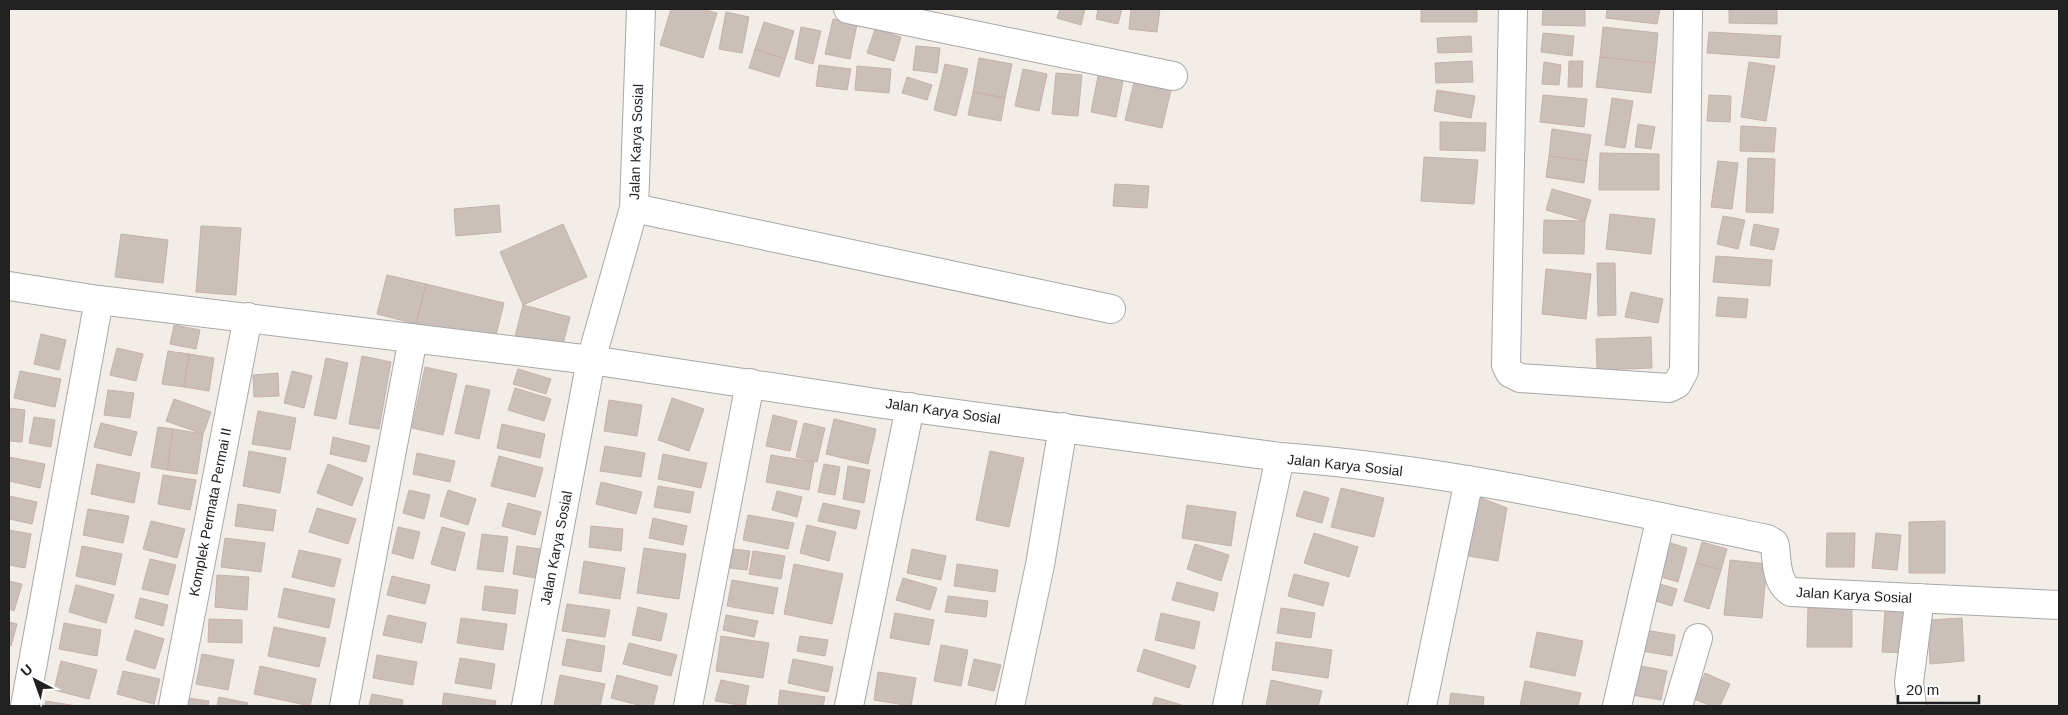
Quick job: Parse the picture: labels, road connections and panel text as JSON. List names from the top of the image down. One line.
{"streets":{"street":["Jalan Karya Sosial","Komplek Permata Permai II"]},"scale_bar":"20 m","north":"top left"}
